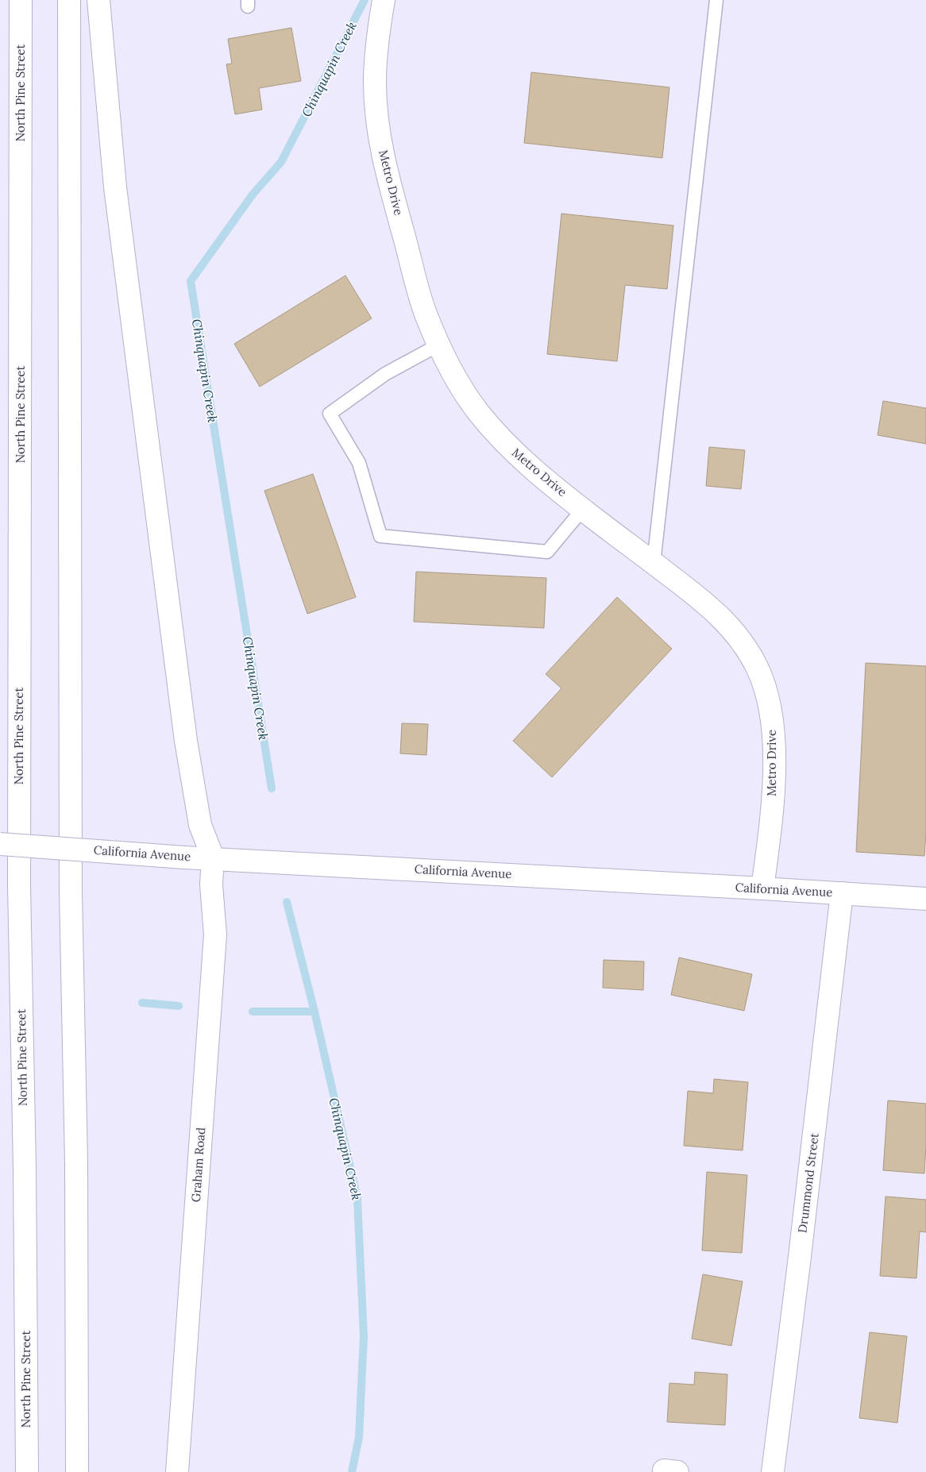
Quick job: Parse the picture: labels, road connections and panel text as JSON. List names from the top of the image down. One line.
{"streets":{"main road":["North Pine Street","Metro Drive","California Avenue","Graham Road","Drummond Street"]},"crossings":[["Metro Drive","California Avenue"],["California Avenue","Graham Road"],["California Avenue","Drummond Street"]],"water":["Chinquapin Creek"]}
